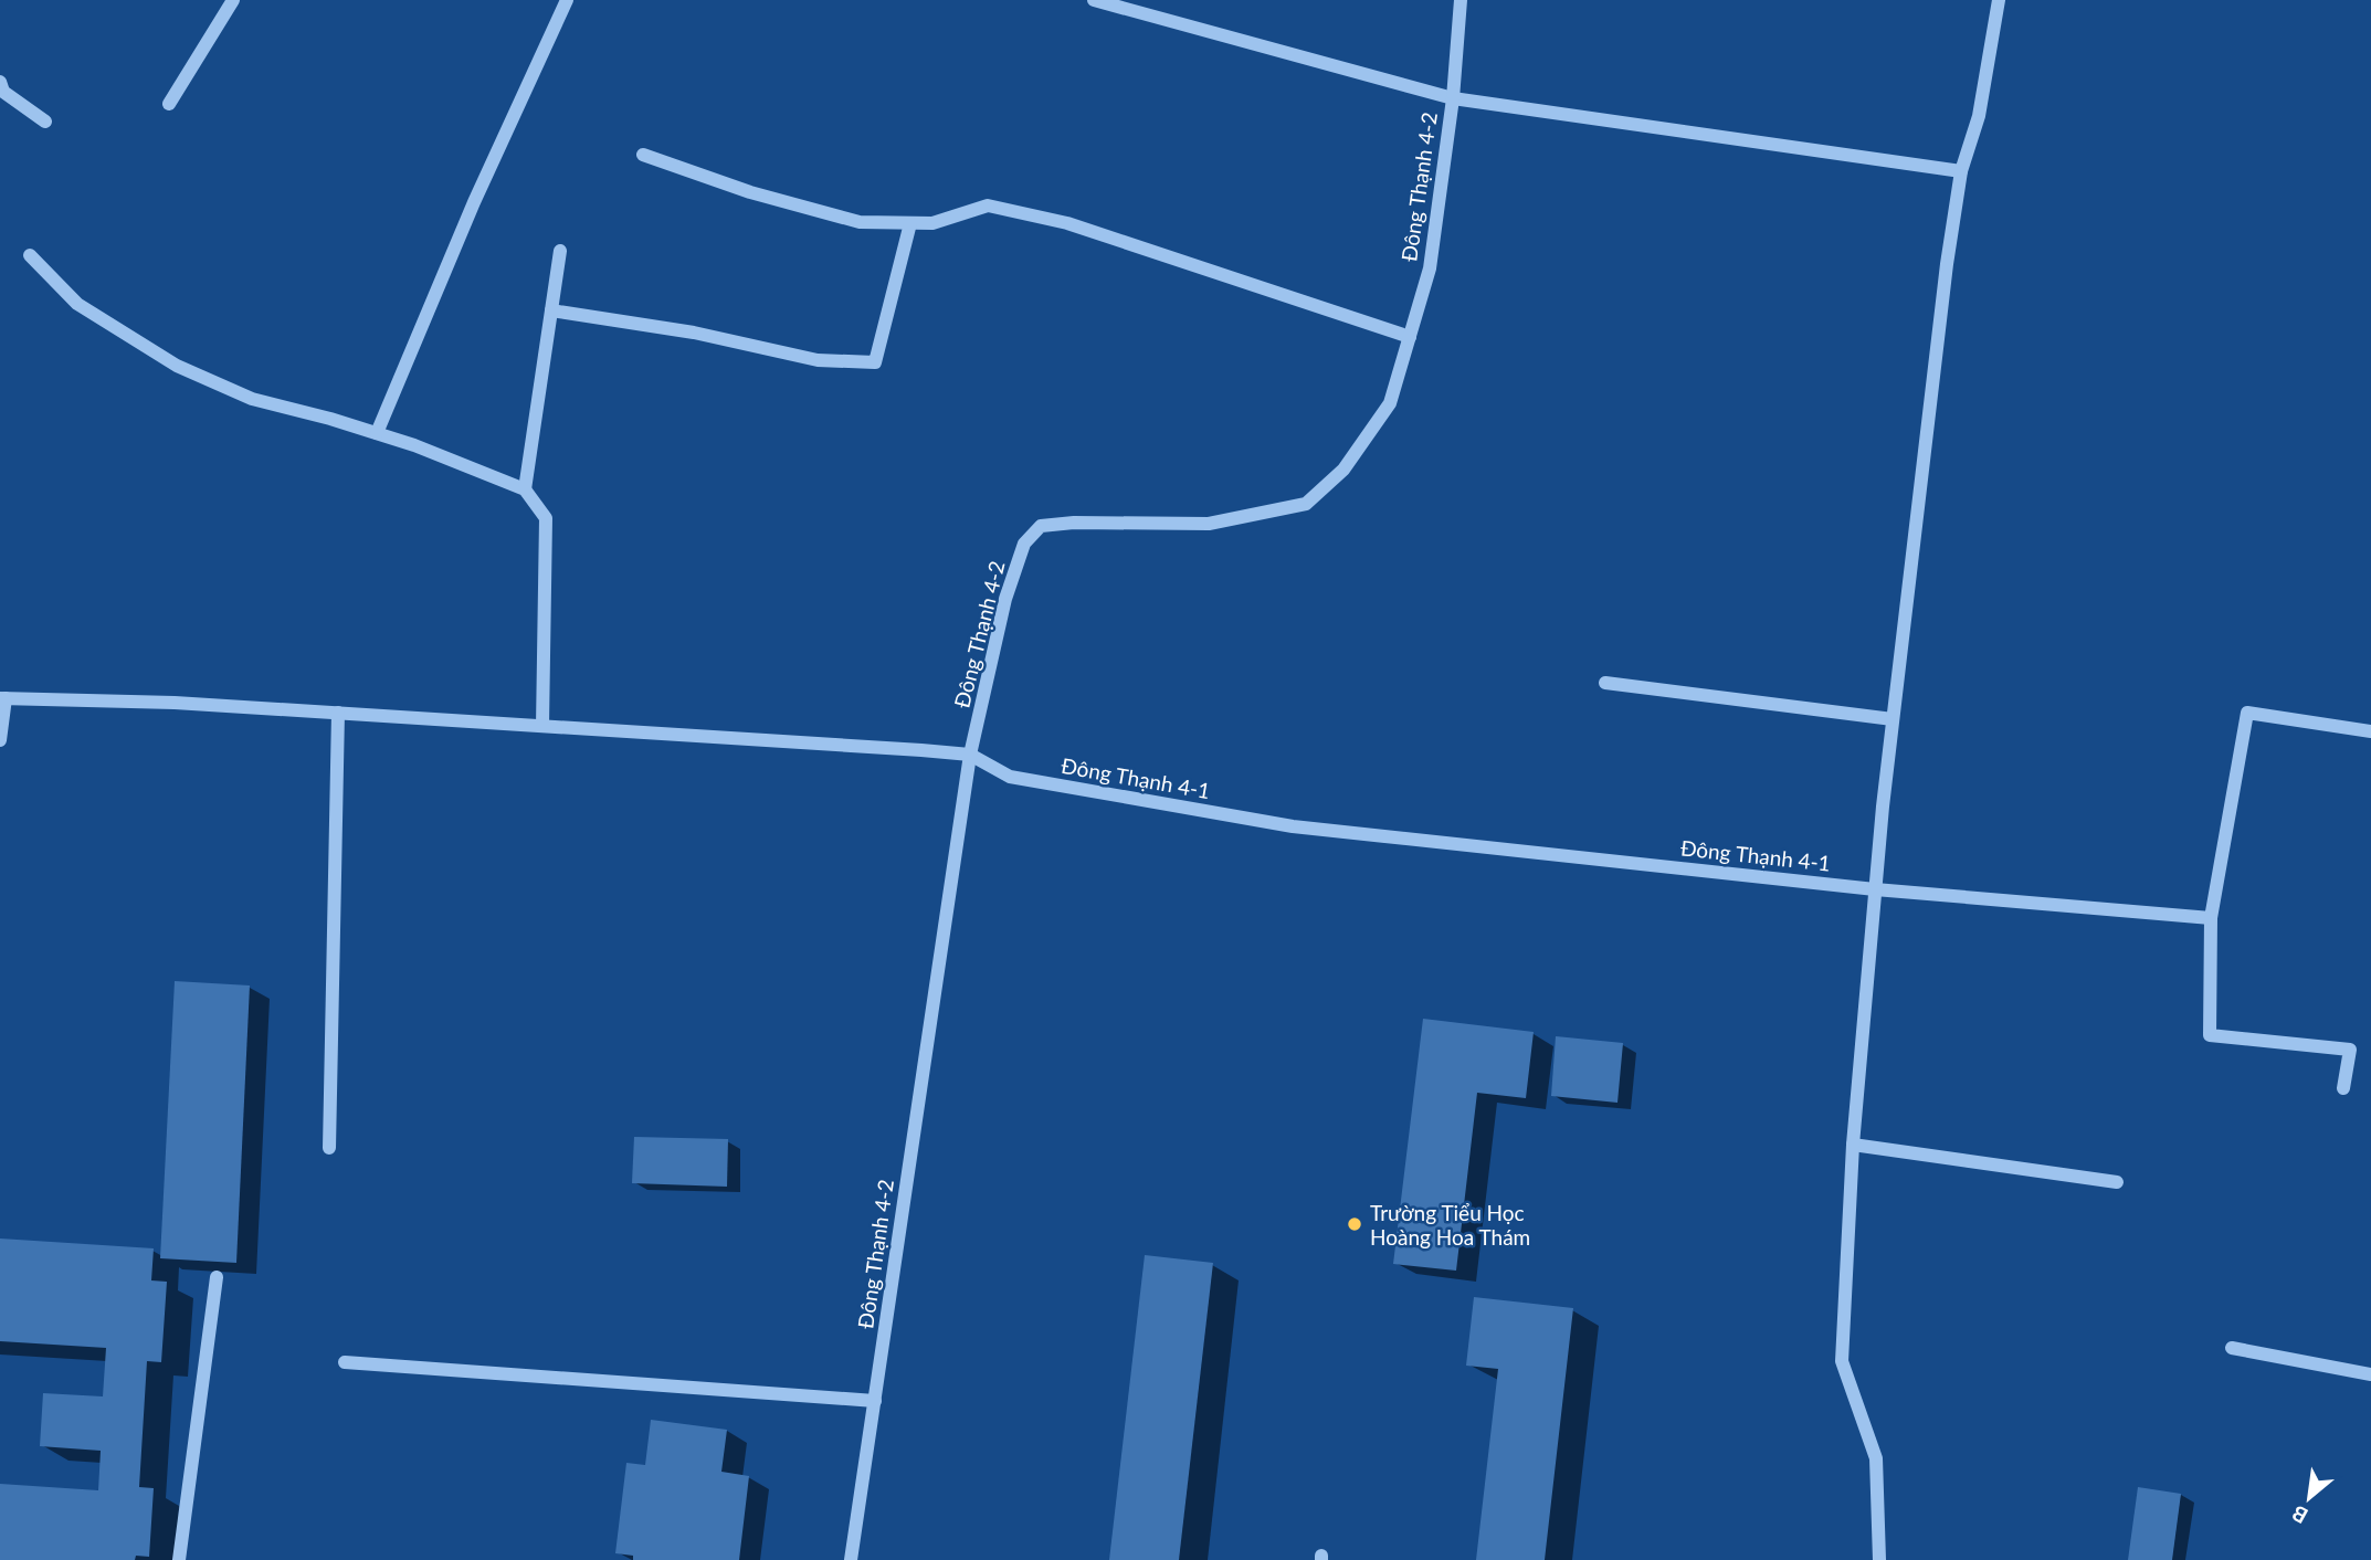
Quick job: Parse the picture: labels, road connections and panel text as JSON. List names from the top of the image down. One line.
{"streets":{"street":["Đông Thạnh 4-2","Đông Thạnh 4-1"]},"crossings":[["Đông Thạnh 4-2","Đông Thạnh 4-1"]],"places":["Trường Tiểu Học Hoàng Hoa Thám"],"north":"bottom left"}
